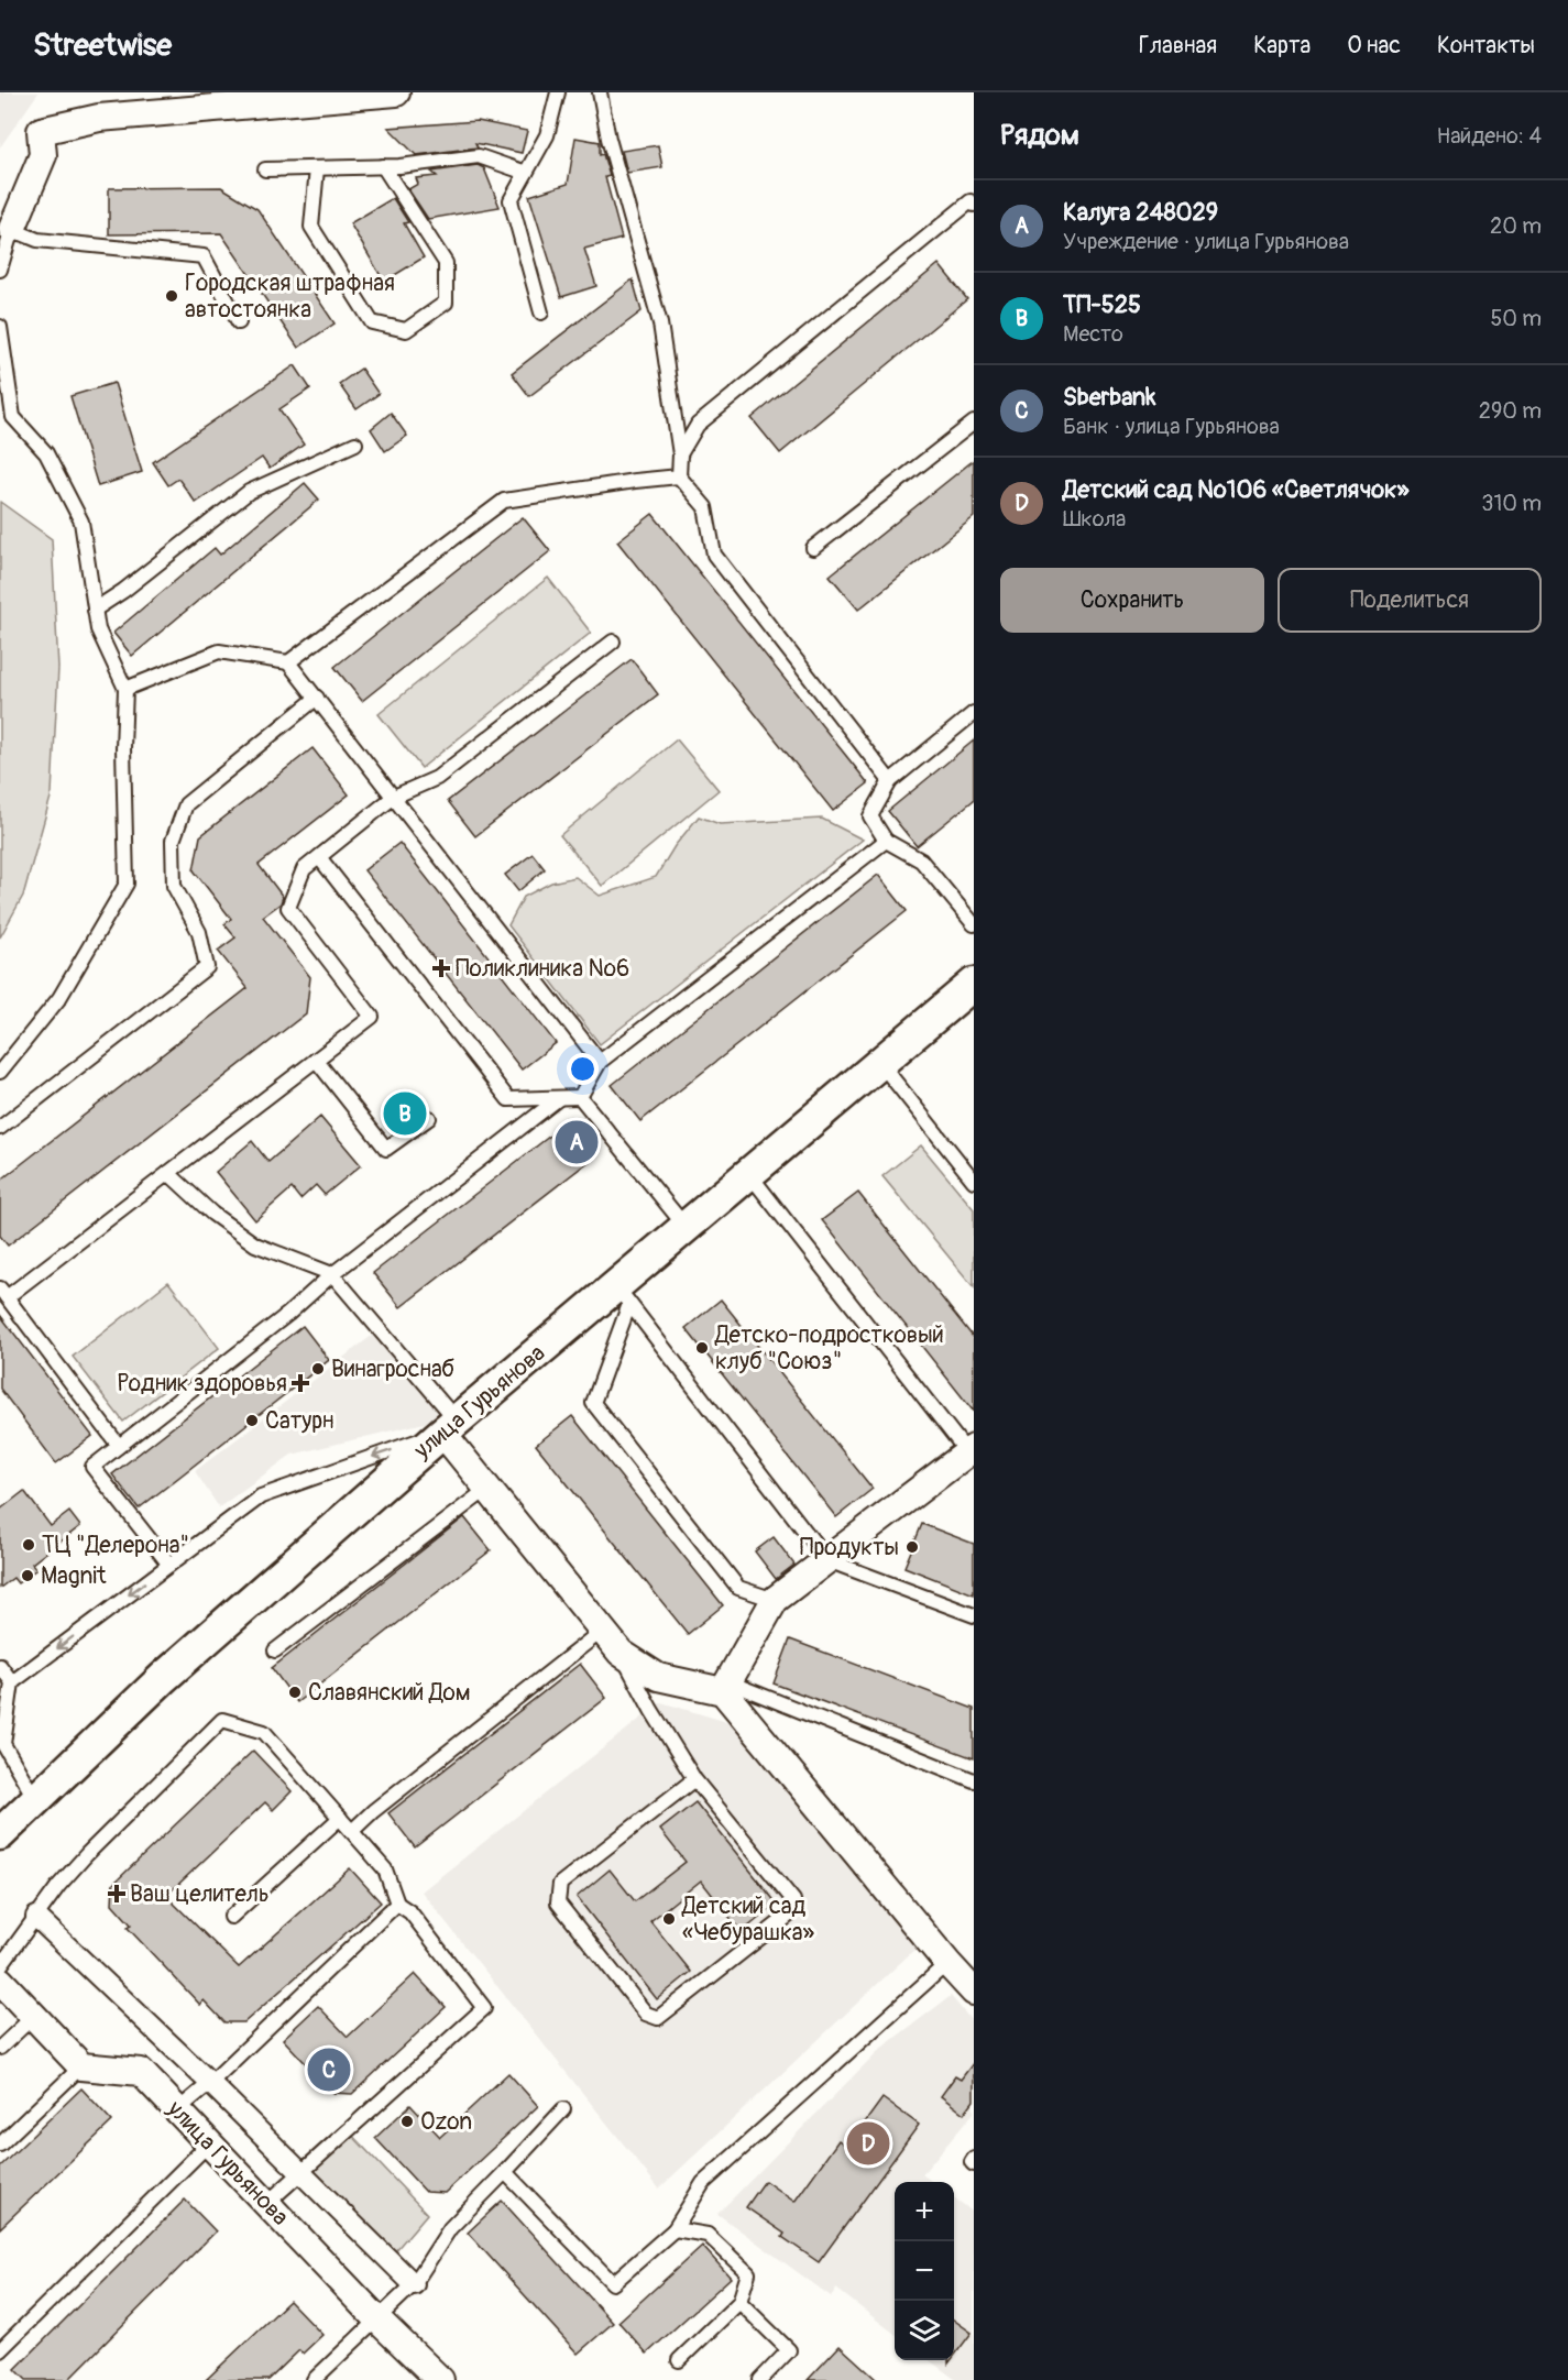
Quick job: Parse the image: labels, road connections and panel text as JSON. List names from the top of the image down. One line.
{"streets":{"street":["улица Гурьянова"]},"places":{"other":["Городская штрафная автостоянка","Детско-подростковый клуб \"Союз\"","Винагроснаб","Сатурн","ТЦ \"Делерона\"","Продукты","Magnit","Славянский Дом","Детский сад «Чебурашка»","Ozon"],"health":["Поликлиника №6","Родник здоровья","Ваш целитель"]},"page":{"header":"Streetwise","nav":["Главная","Карта","О нас","Контакты"],"heading":["Рядом","Найдено: 4"],"list":[{"mark":"A","name":"Калуга 248029","note":"Учреждение · улица Гурьянова","value":"20 m"},{"mark":"B","name":"ТП-525","note":"Место","value":"50 m"},{"mark":"C","name":"Sberbank","note":"Банк · улица Гурьянова","value":"290 m"},{"mark":"D","name":"Детский сад №106 «Светлячок»","note":"Школа","value":"310 m"}],"buttons":["Сохранить","Поделиться"],"pins":["B","A","C","D"],"map_buttons":["+","−"]}}
